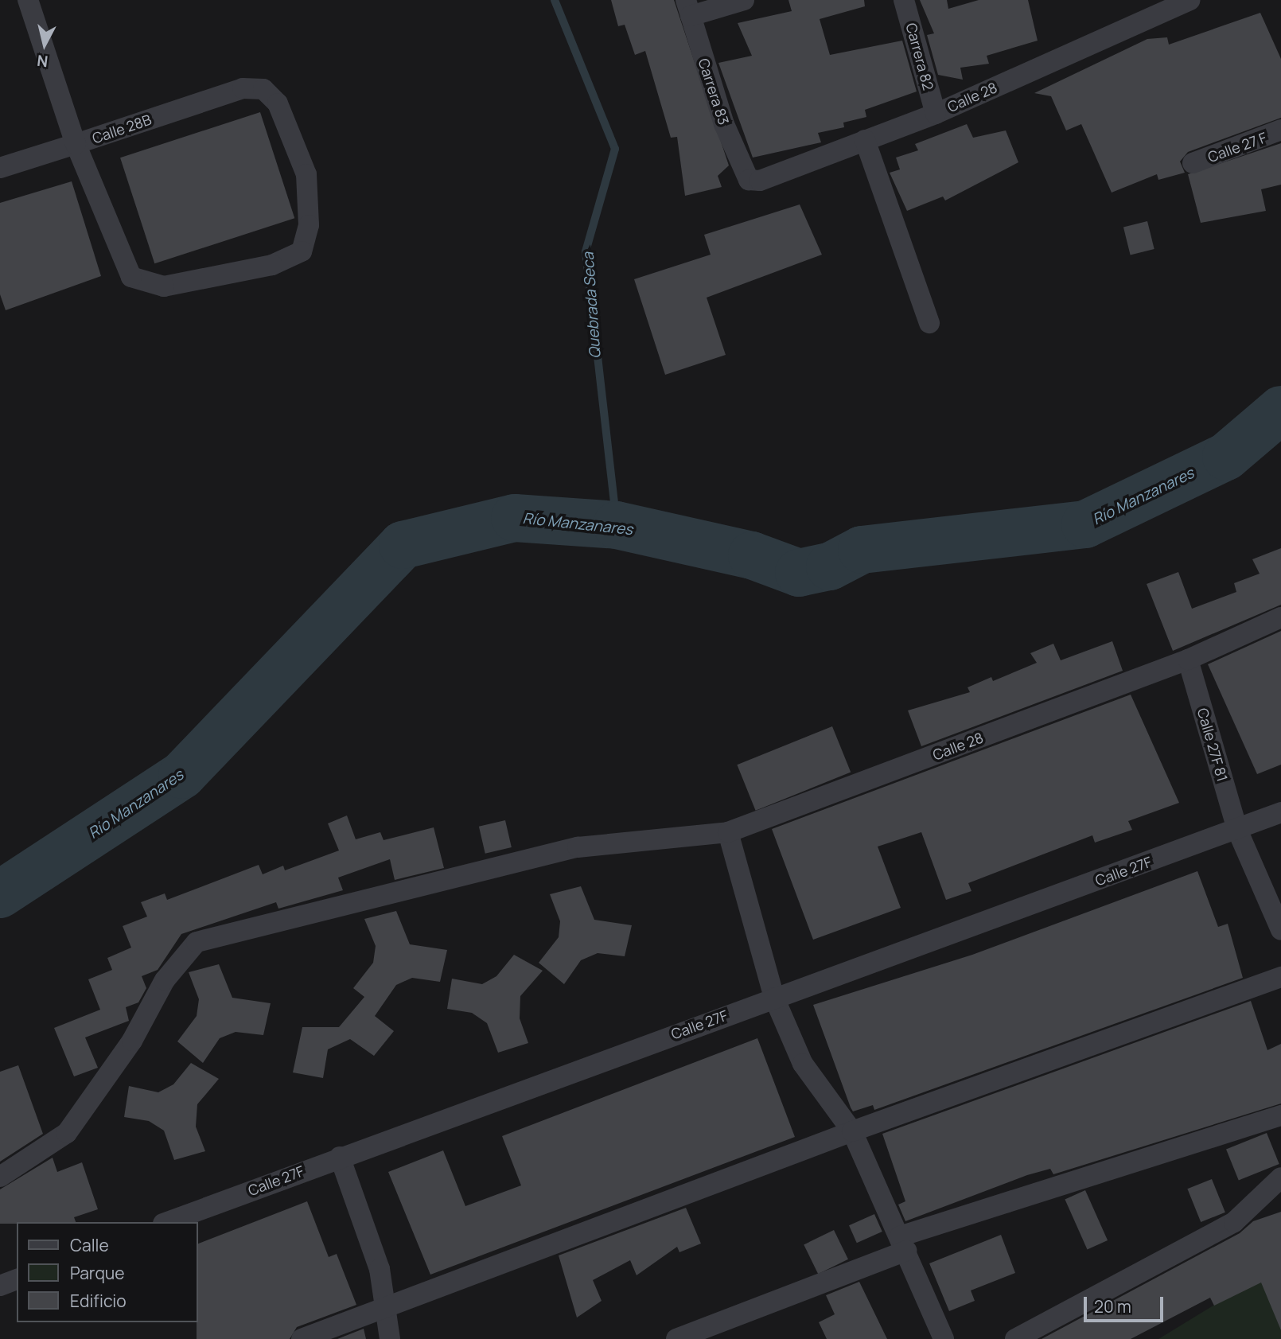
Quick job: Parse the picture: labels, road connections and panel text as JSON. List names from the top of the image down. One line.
{"streets":{"street":["Carrera 82","Carrera 83","Calle 28","Calle 28B","Calle 27 F","Calle 27F 81","Calle 27F"]},"crossings":[["Carrera 82","Calle 28"],["Carrera 83","Calle 28"],["Calle 28","Calle 27F 81"],["Calle 27F 81","Calle 27F"]],"water":["Quebrada Seca","Río Manzanares"],"legend":["Calle","Parque","Edificio"],"scale_bar":"20 m","north":"bottom"}
